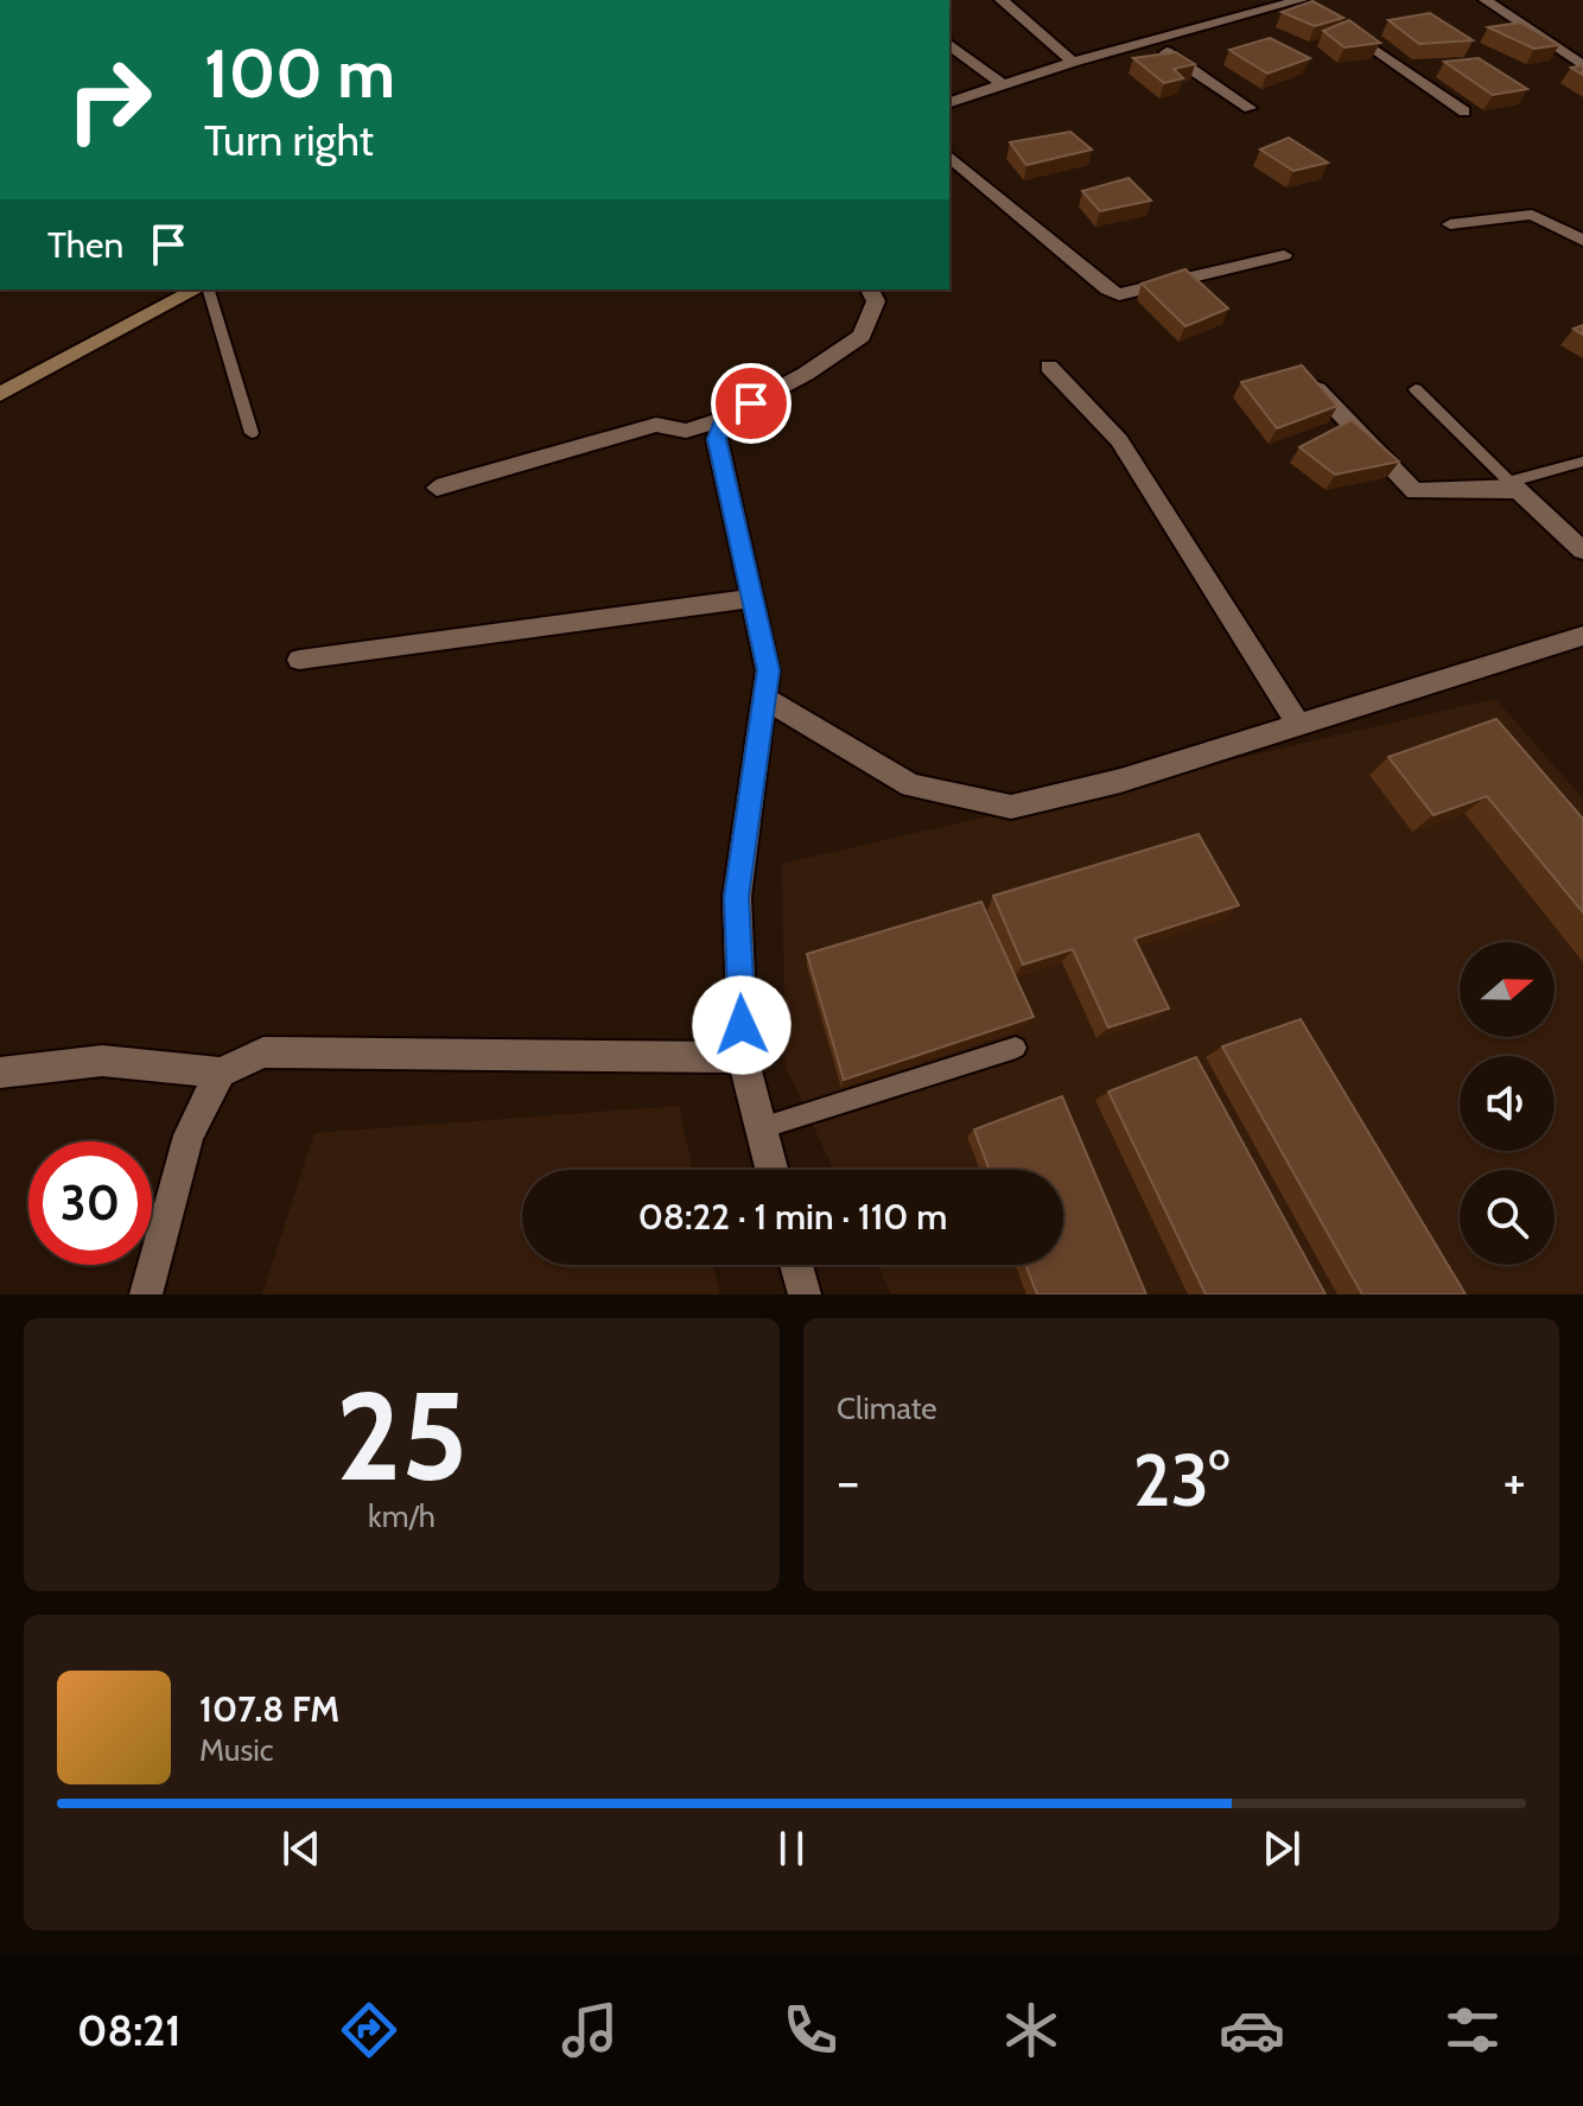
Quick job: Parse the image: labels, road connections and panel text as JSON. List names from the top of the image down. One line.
{"north":"right","page":{"turn":["100 m","Turn right"],"then":"Then","limit":"30","trip":"08:22 · 1 min · 110 m","tile":[["25","km/h"],"Climate"],"heat":["−","23°","+"],"song":["107.8 FM","Music"],"tabs":"08:21"}}
